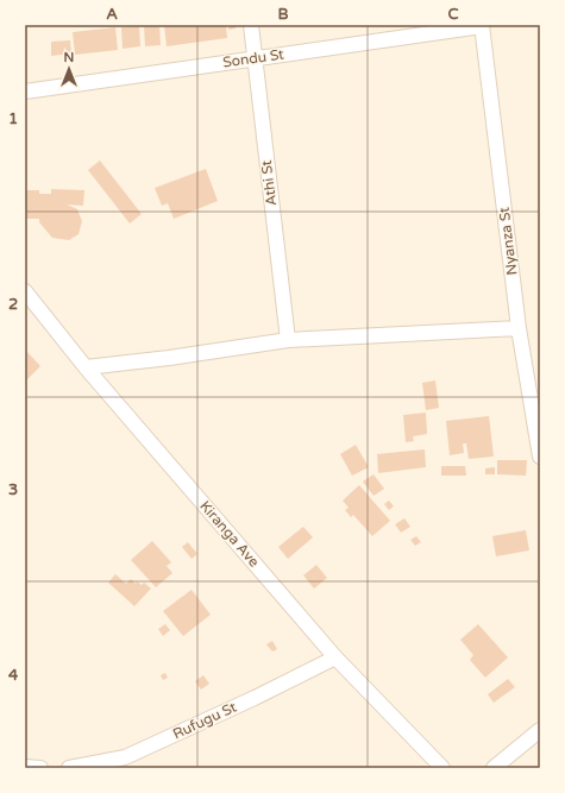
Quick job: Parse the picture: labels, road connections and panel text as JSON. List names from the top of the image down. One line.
{"streets":{"street":["Sondu St","Athi St","Nyanza St","Kiranga Ave","Rufugu St"]},"crossings":[["Sondu St","Athi St"],["Sondu St","Nyanza St"],["Kiranga Ave","Rufugu St"]],"north":"top","grid":{"columns":["A","B","C"],"rows":["1","2","3","4"]}}
